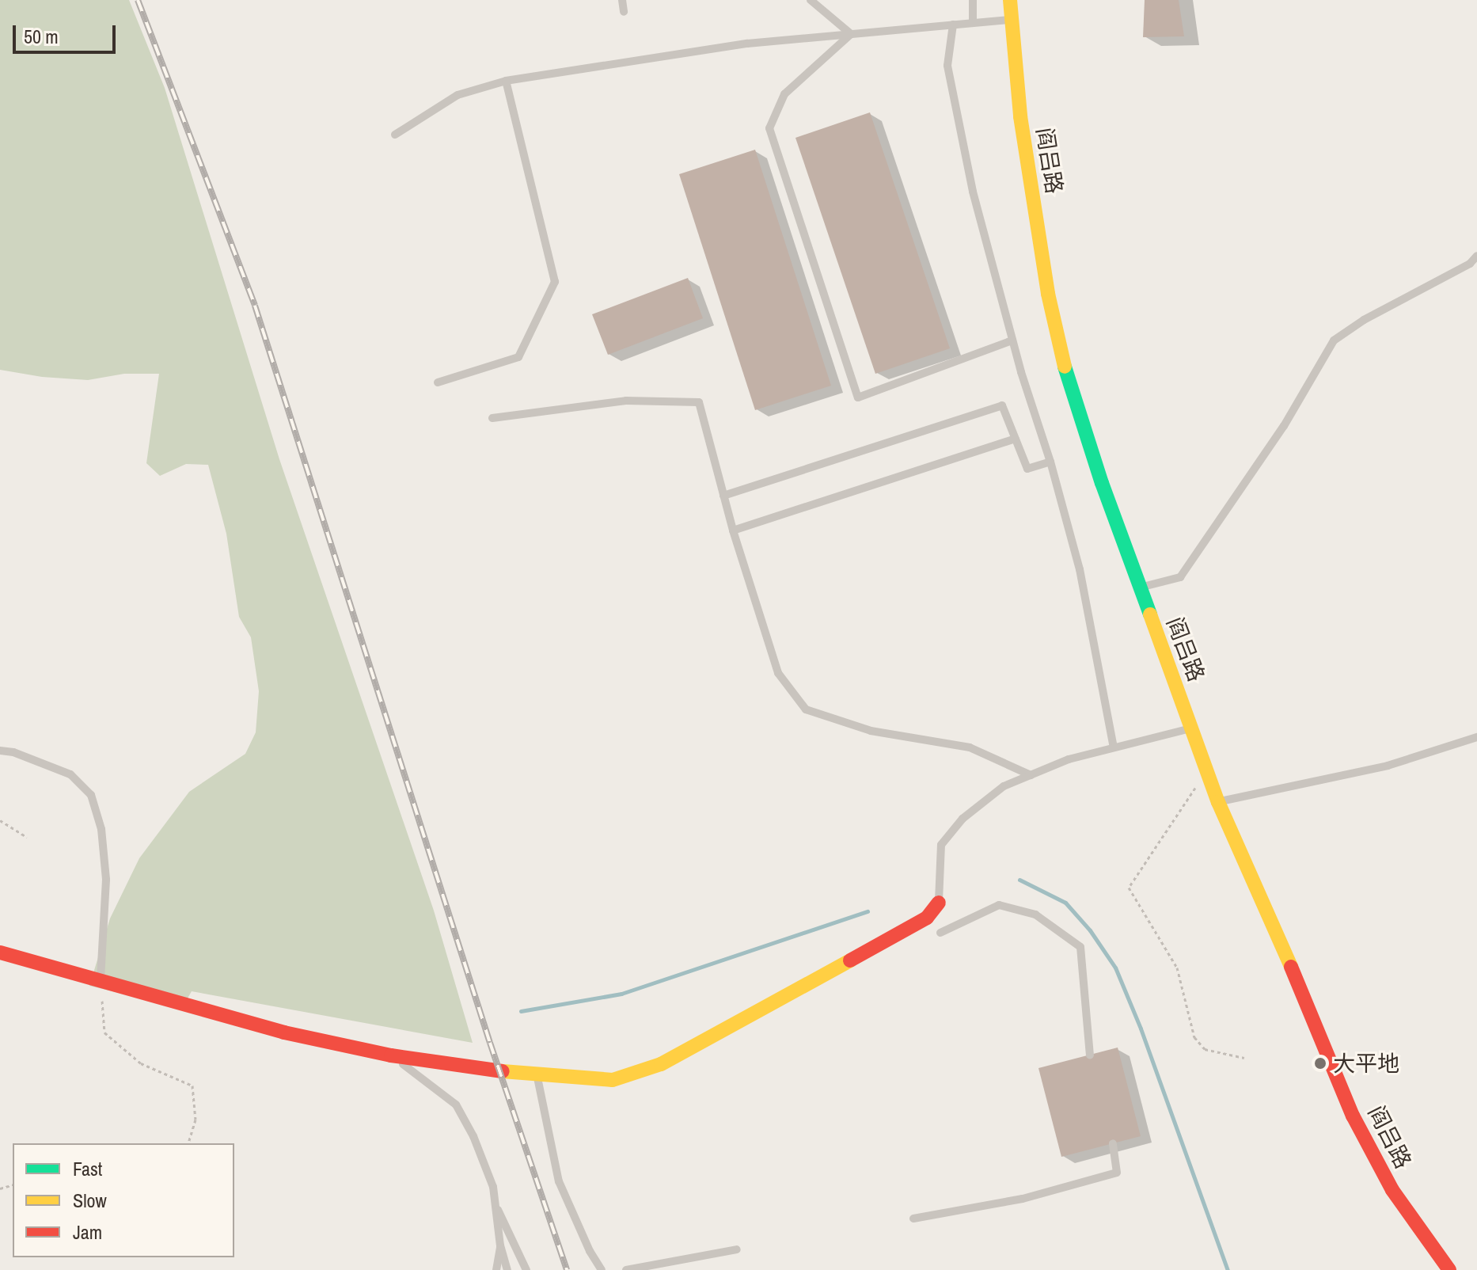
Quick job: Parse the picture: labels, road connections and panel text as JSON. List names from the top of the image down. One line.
{"streets":{"street":["阎吕路"]},"places":["大平地"],"legend":["Fast","Slow","Jam"],"scale_bar":"50 m"}
